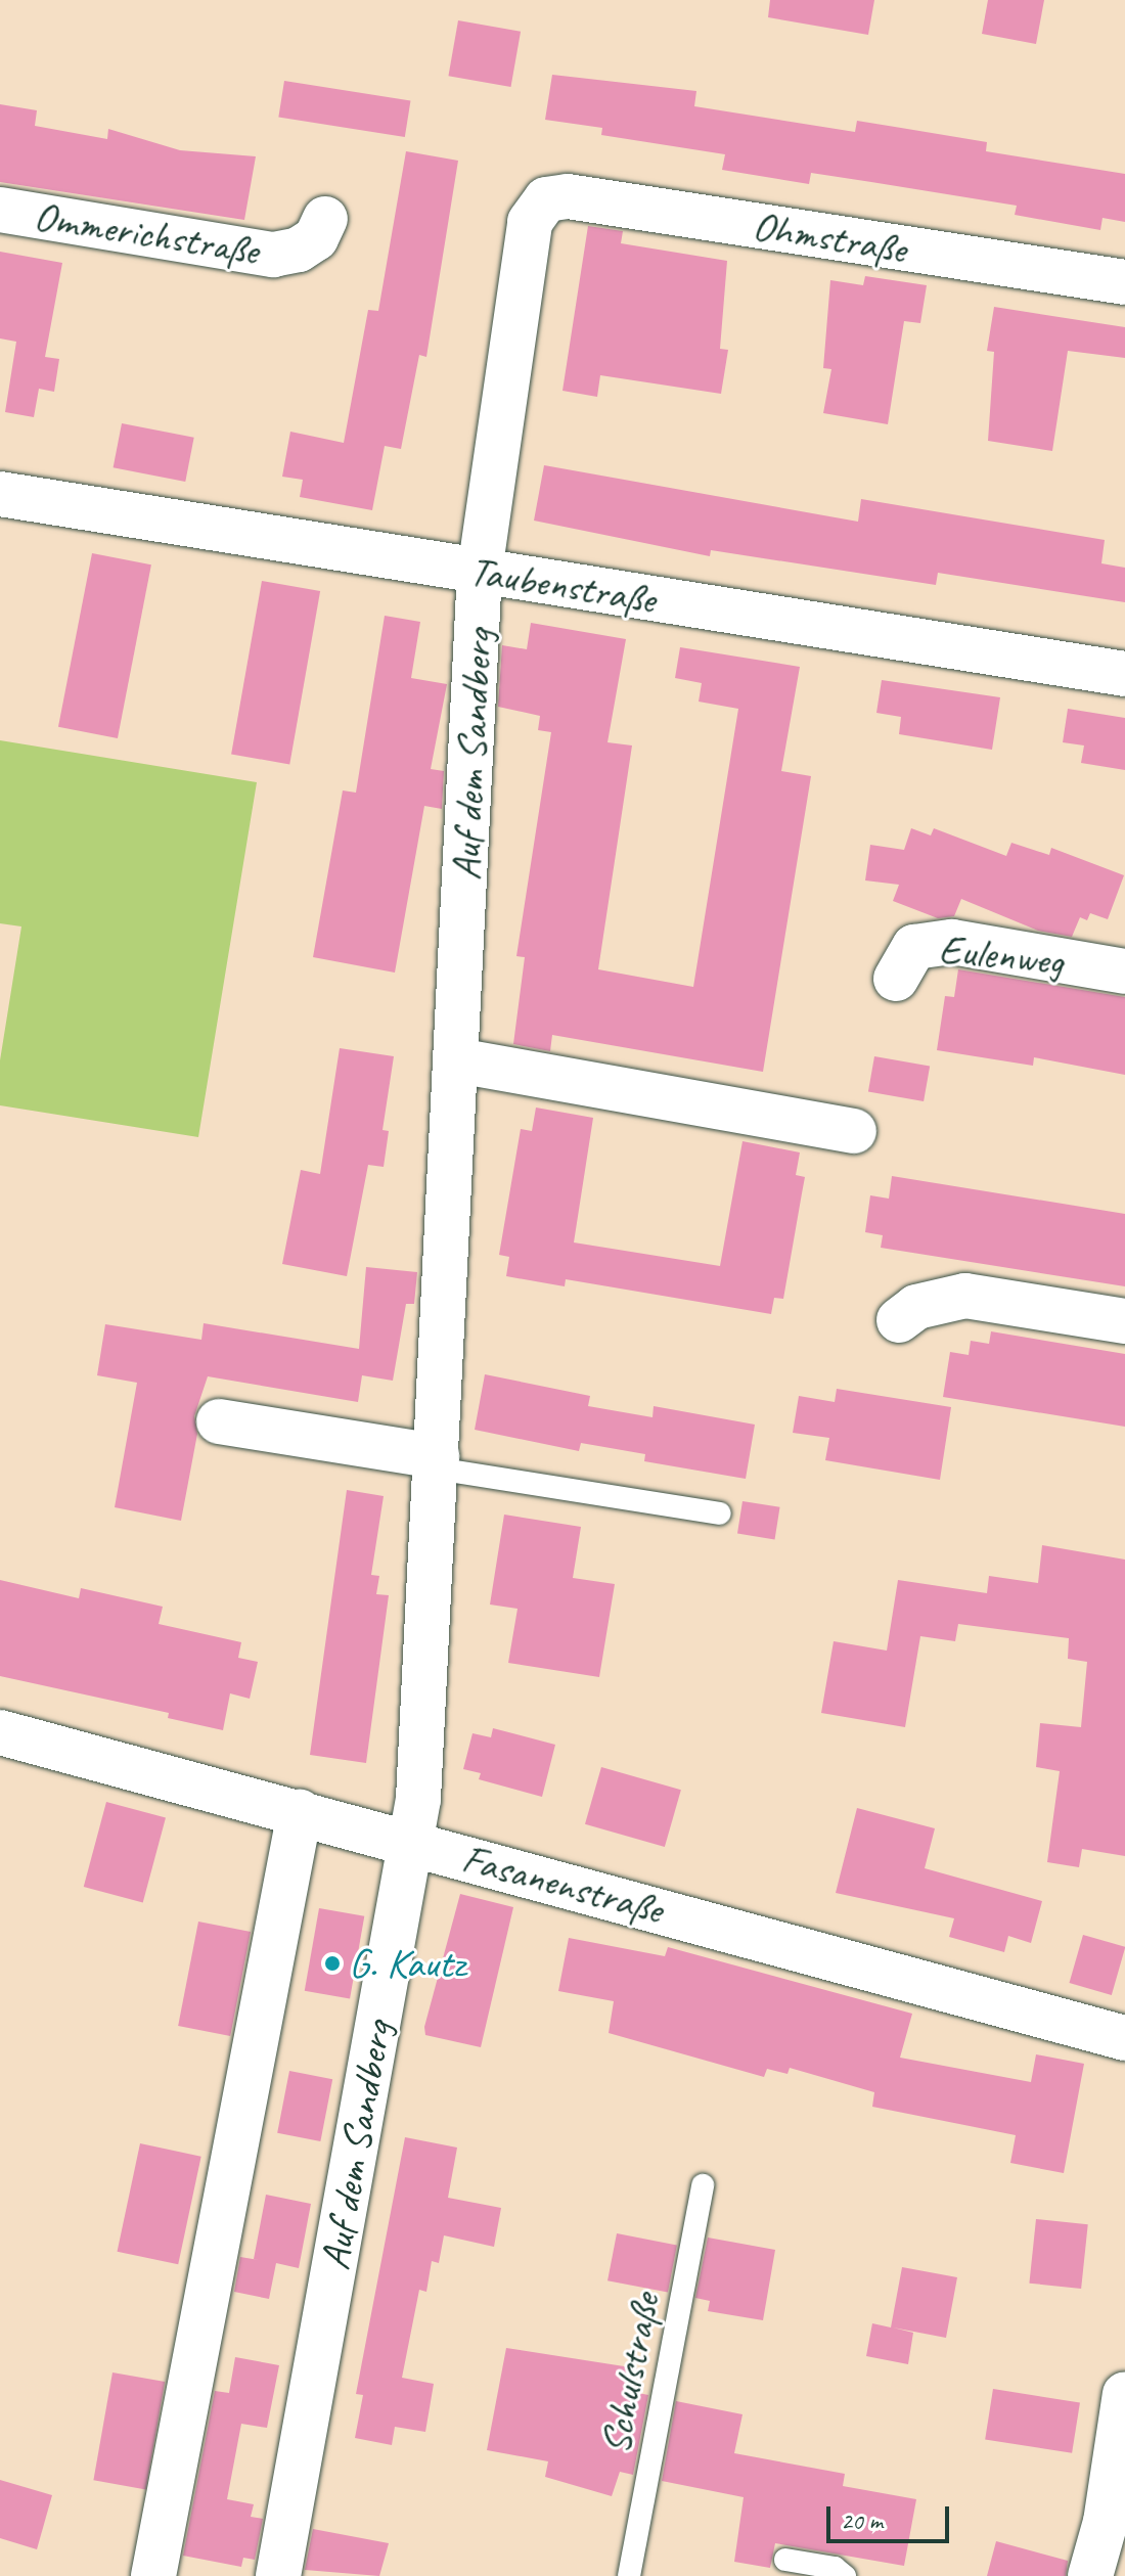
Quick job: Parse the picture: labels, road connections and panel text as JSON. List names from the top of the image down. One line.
{"streets":{"street":["Ommerichstraße","Ohmstraße","Taubenstraße","Auf dem Sandberg","Eulenweg","Fasanenstraße"],"lane":["Schulstraße"]},"crossings":[["Ohmstraße","Auf dem Sandberg"],["Taubenstraße","Auf dem Sandberg"],["Auf dem Sandberg","Fasanenstraße"]],"places":["G. Kautz"],"scale_bar":"20 m"}
